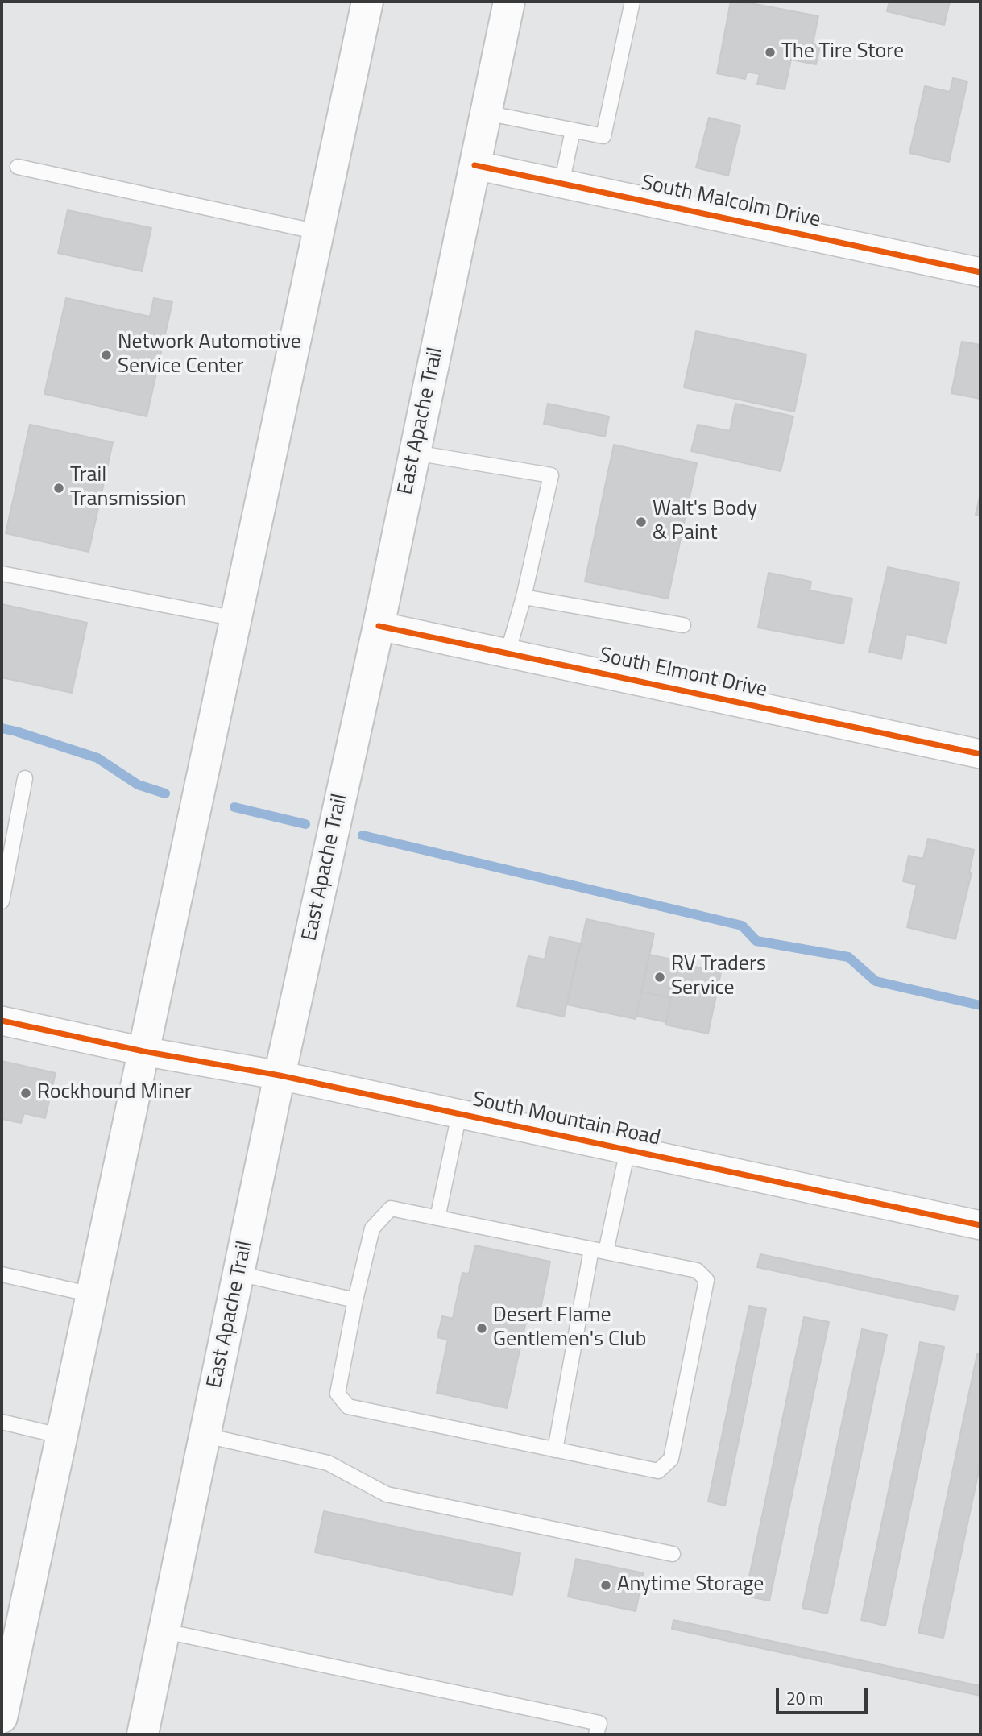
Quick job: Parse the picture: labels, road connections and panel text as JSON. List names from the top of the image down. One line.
{"streets":{"main road":["East Apache Trail"],"street":["South Malcolm Drive","South Elmont Drive","South Mountain Road"]},"crossings":[["South Malcolm Drive","East Apache Trail"],["East Apache Trail","South Elmont Drive"],["East Apache Trail","South Mountain Road"]],"places":["The Tire Store","Network Automotive Service Center","Trail Transmission","Walt's Body & Paint","RV Traders Service","Rockhound Miner","Desert Flame Gentlemen's Club","Anytime Storage"],"scale_bar":"20 m"}
